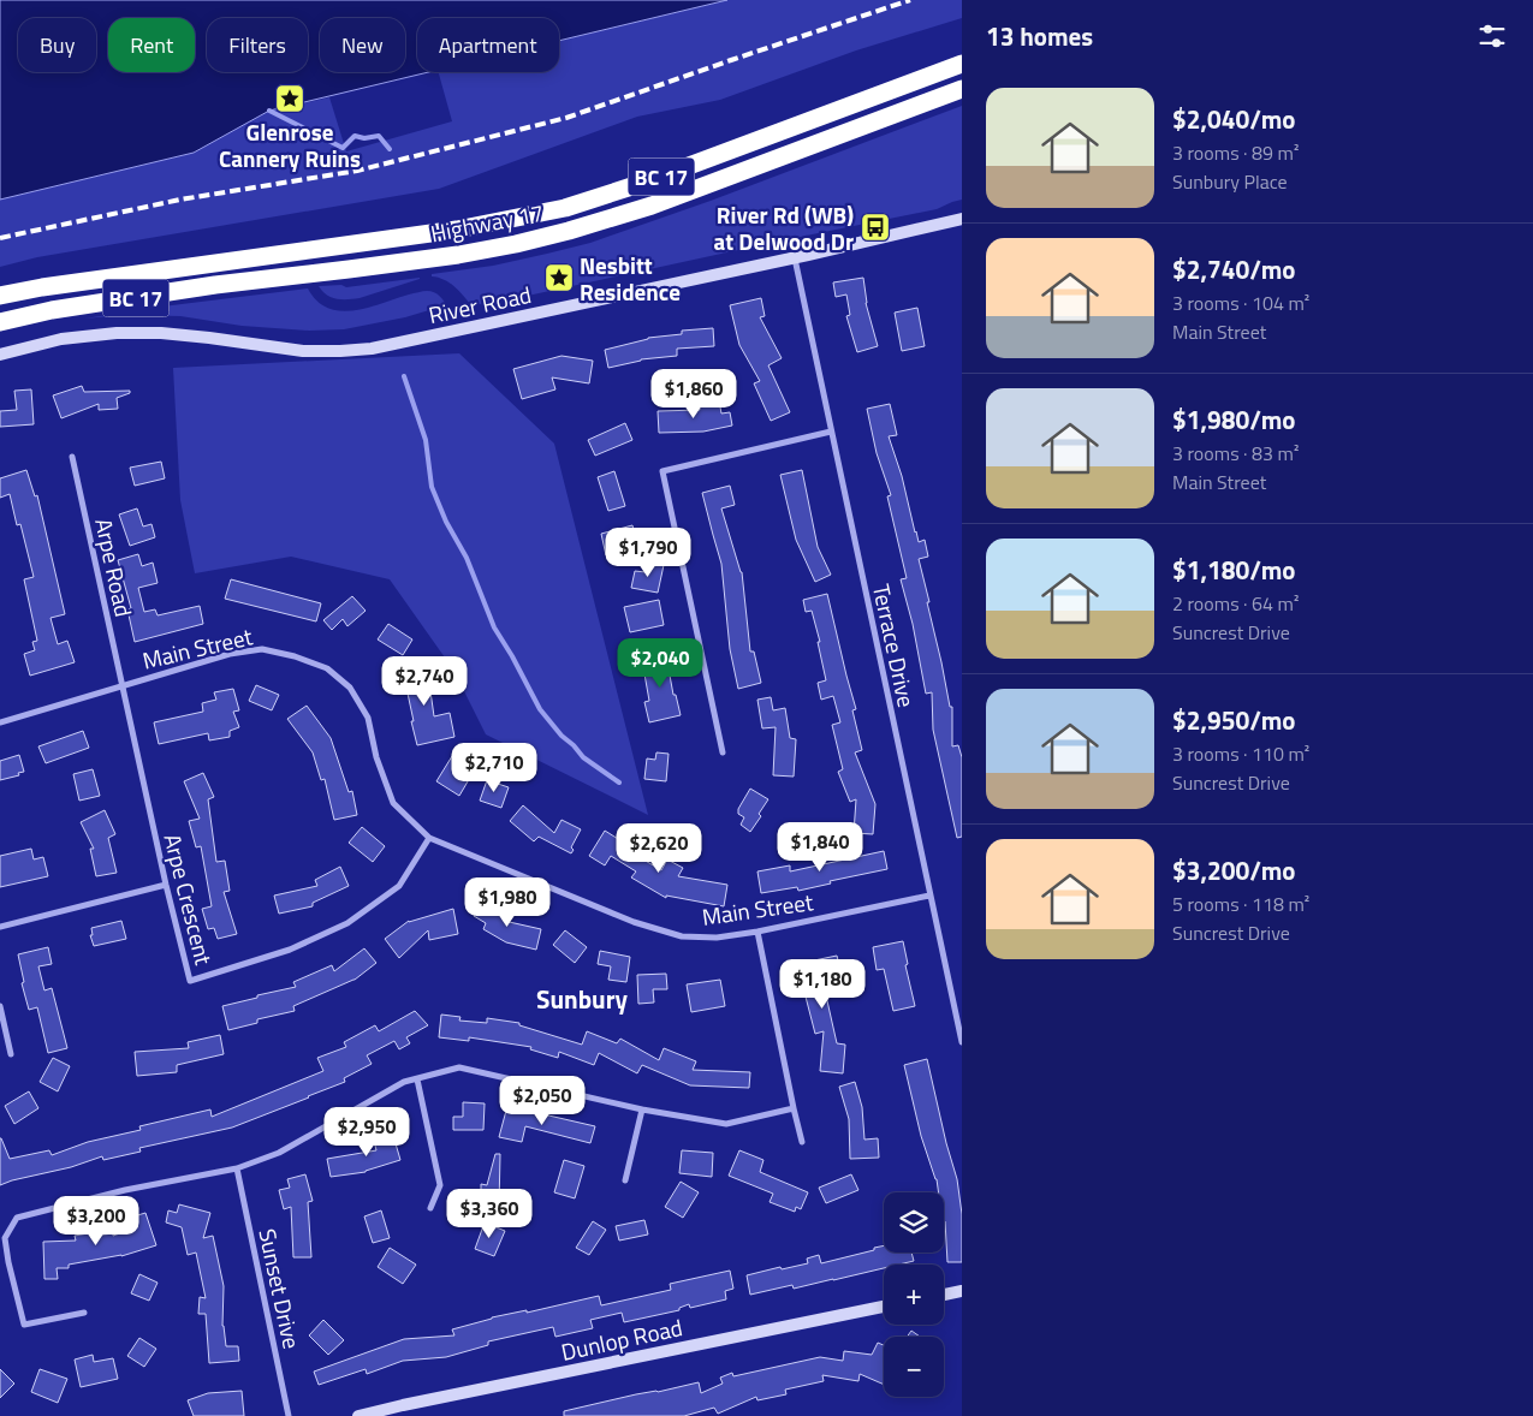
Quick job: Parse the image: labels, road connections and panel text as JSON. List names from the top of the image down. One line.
{"streets":{"highway":["BC 17","Highway 17"],"street":["River Road","Arpe Road","Terrace Drive","Main Street","Arpe Crescent","Sunset Drive","Dunlop Road"]},"crossings":[["River Road","Terrace Drive"],["Arpe Road","Main Street"],["Arpe Road","Arpe Crescent"],["Terrace Drive","Main Street"],["Main Street","Arpe Crescent"]],"districts":["Sunbury"],"places":{"place":["Glenrose Cannery Ruins","Nesbitt Residence"],"bus stop":["River Rd (WB) at Delwood Dr"]},"page":{"heading":"13 homes","chip":["Buy","Rent","Filters","New","Apartment"],"list":[{"name":"$2,040/mo","note":"3 rooms · 89 m² · Sunbury Place"},{"name":"$2,740/mo","note":"3 rooms · 104 m² · Main Street"},{"name":"$1,980/mo","note":"3 rooms · 83 m² · Main Street"},{"name":"$1,180/mo","note":"2 rooms · 64 m² · Suncrest Drive"},{"name":"$2,950/mo","note":"3 rooms · 110 m² · Suncrest Drive"},{"name":"$3,200/mo","note":"5 rooms · 118 m² · Suncrest Drive"}],"price":["$1,860","$1,790","$2,040","$2,740","$2,710","$1,840","$2,620","$1,980","$1,180","$2,050","$2,950","$3,360","$3,200"],"map_buttons":["+","−"]}}
